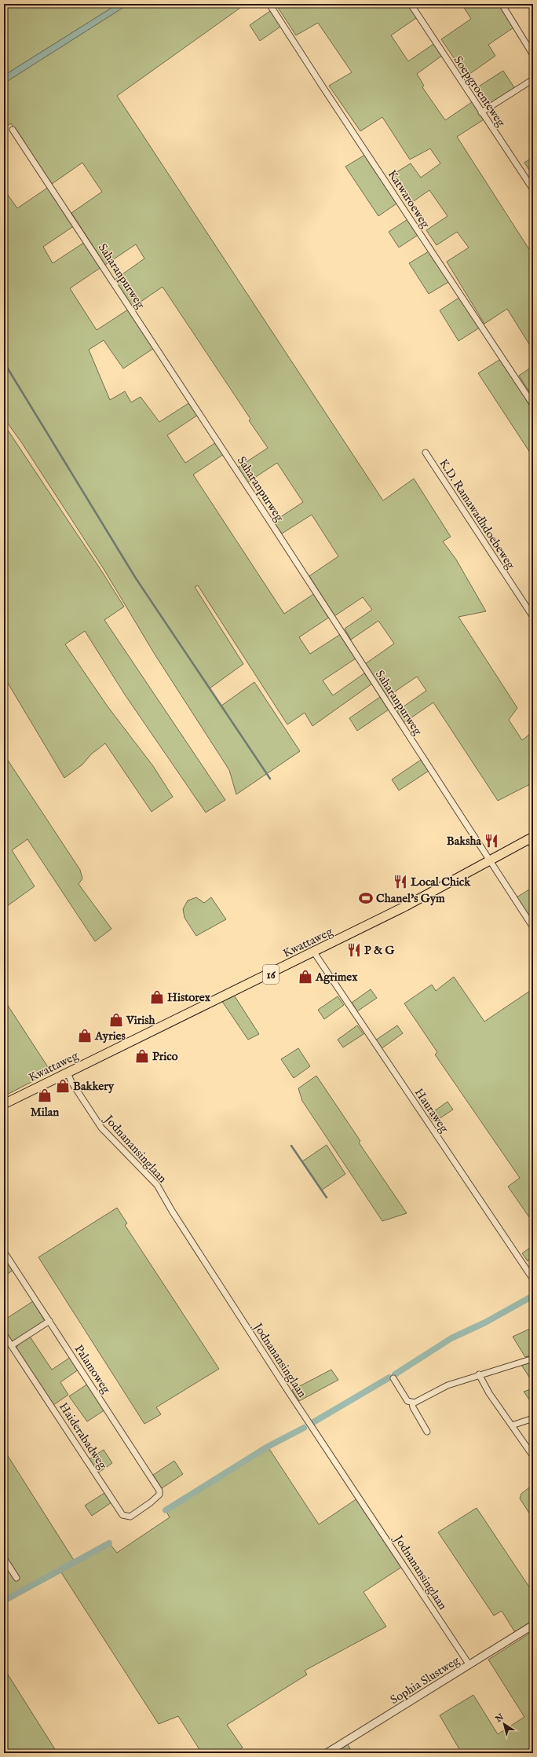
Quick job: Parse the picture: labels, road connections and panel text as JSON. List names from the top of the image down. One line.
{"streets":{"main road":["Kwattaweg","16"],"street":["Soepgroenteweg","Katwaroeweg","Saharanpurweg","K.D. Ramawadhdoebeweg","Hauraweg","Jodnanansinglaan","Palamoweg","Haiderabadweg","Sophia Slustweg"]},"crossings":[["Saharanpurweg","Kwattaweg"],["Kwattaweg","Hauraweg"],["Kwattaweg","Jodnanansinglaan"],["Jodnanansinglaan","Sophia Slustweg"],["Palamoweg","Haiderabadweg"]],"places":{"restaurant":["Baksha","Local Chick","P & G"],"sports":["Chanel's Gym"],"shop":["Agrimex","Historex","Virish","Ayries","Prico","Bakkery","Milan"]},"north":"top left"}
